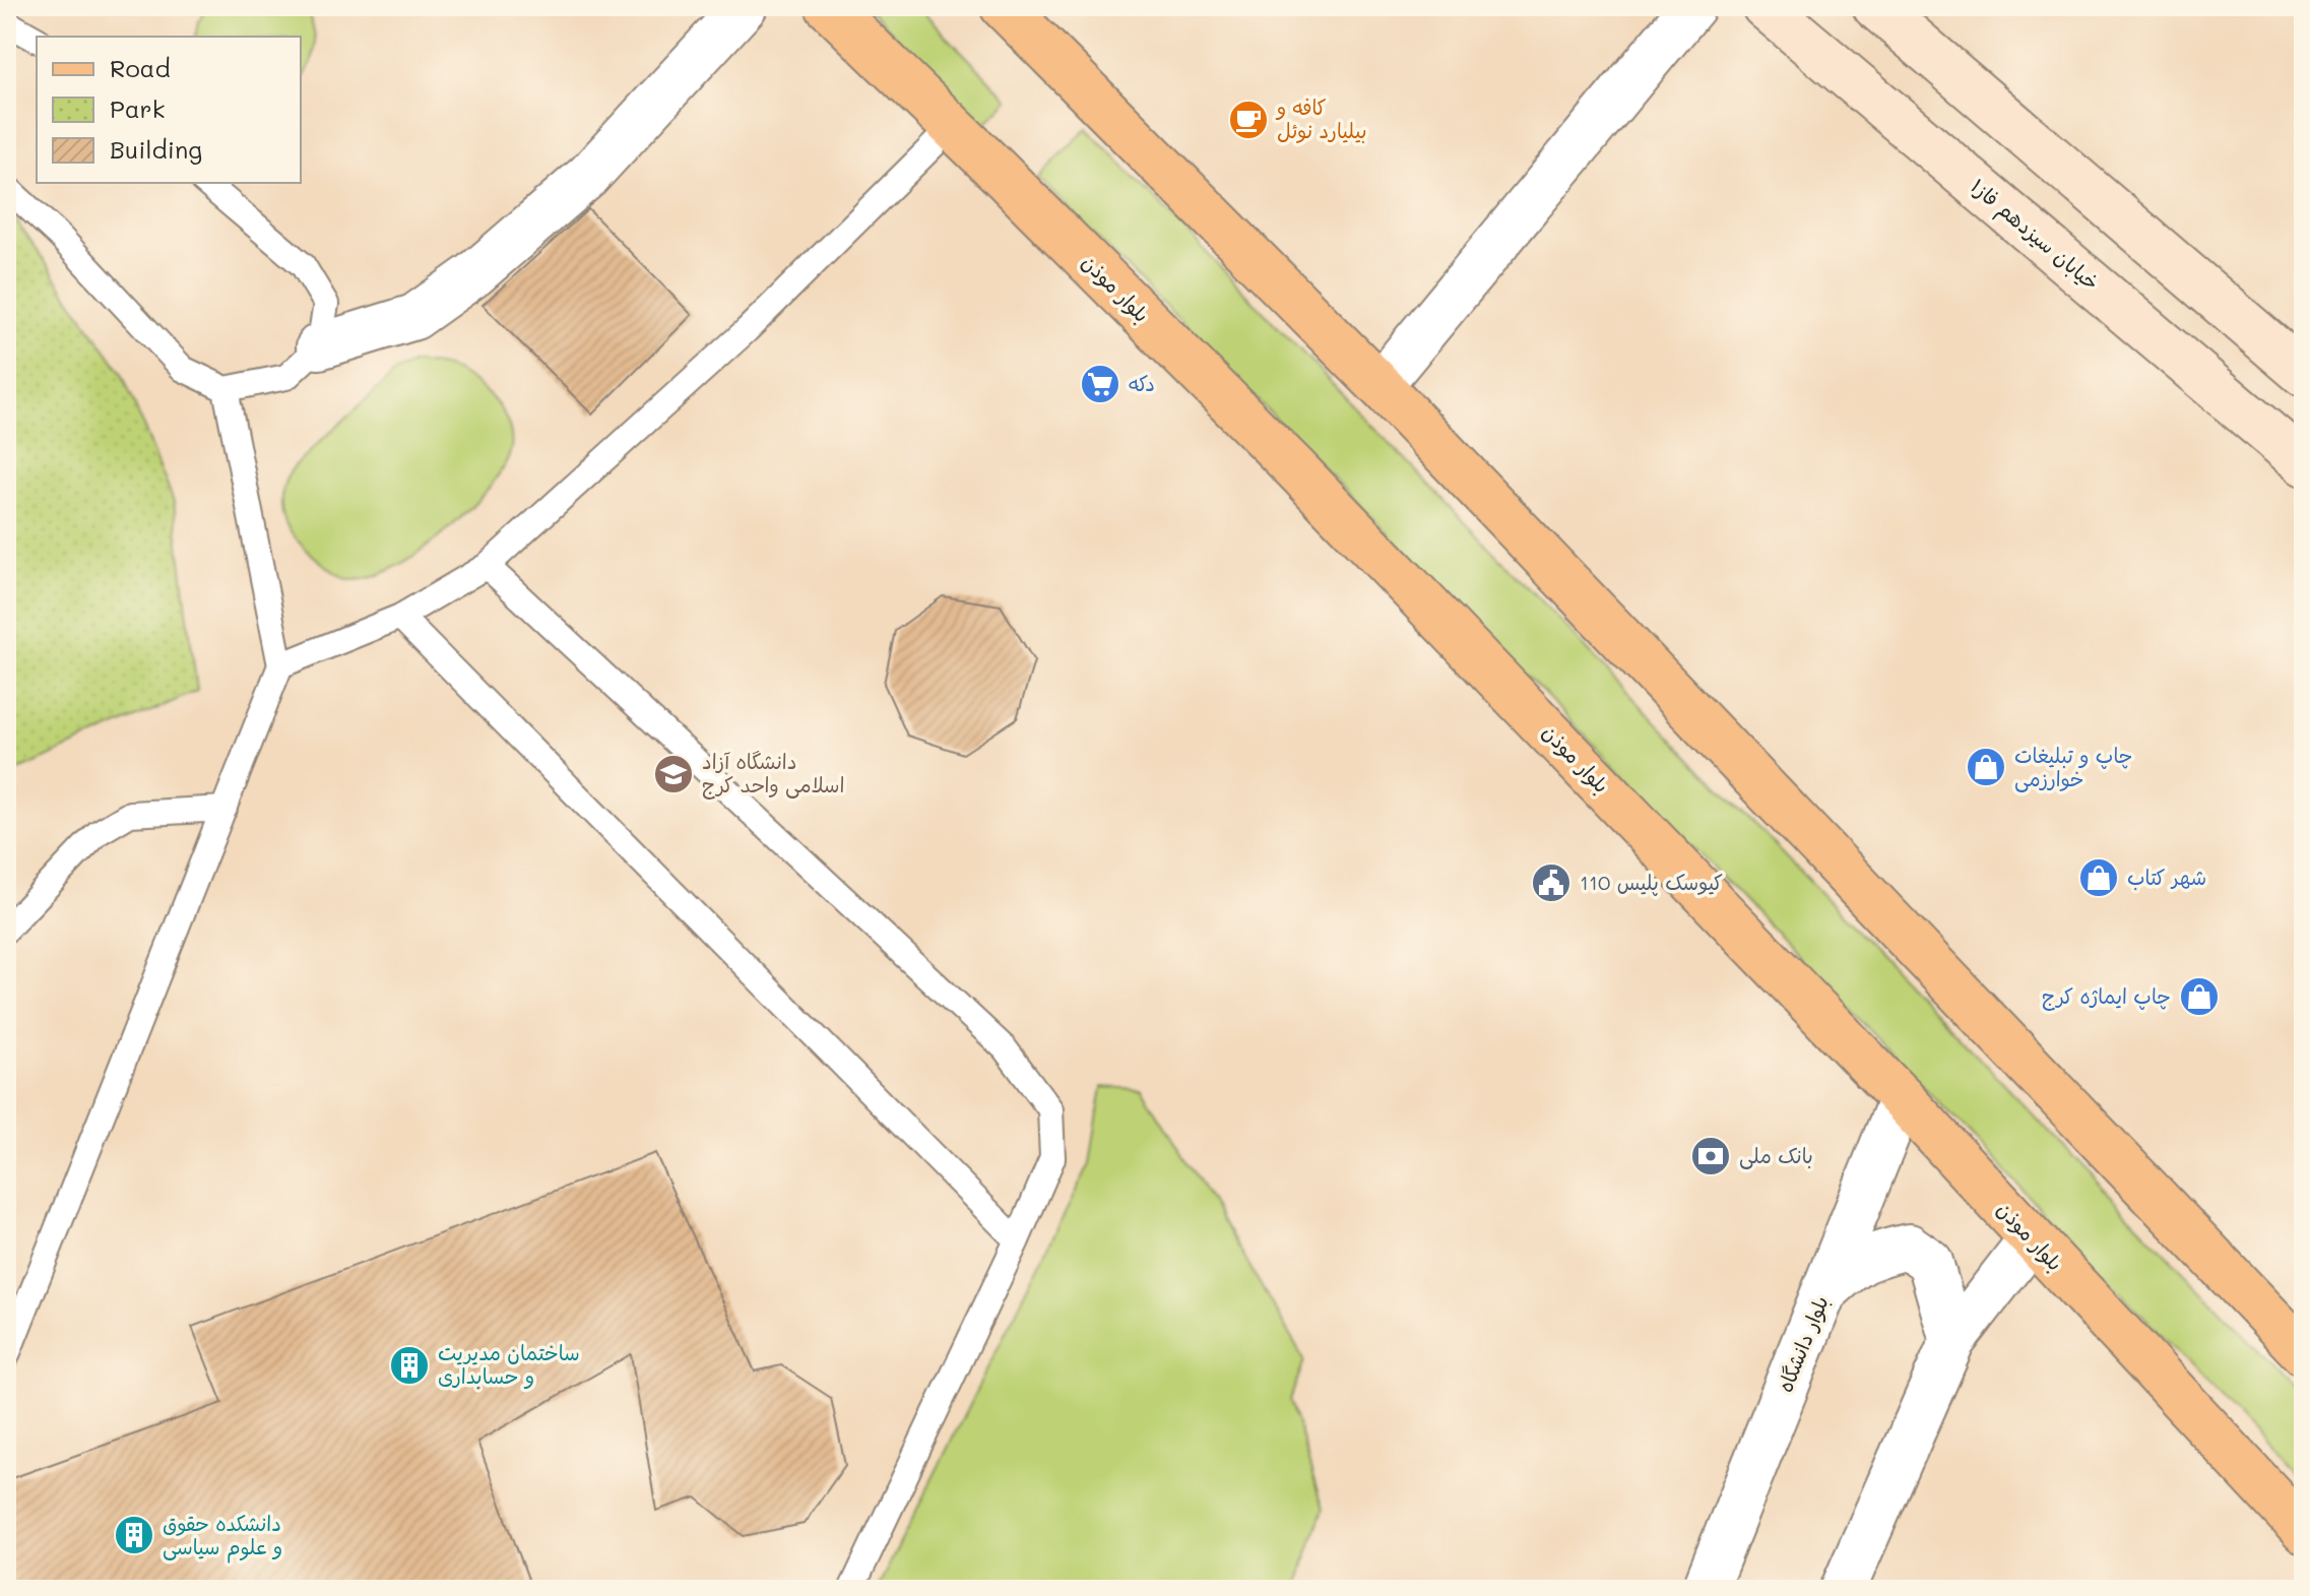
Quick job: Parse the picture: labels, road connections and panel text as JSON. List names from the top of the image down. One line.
{"streets":{"main road":["خیابان سیزدهم فاز۱","بلوار موذن"],"street":["بلوار دانشگاه"]},"crossings":[["بلوار موذن","بلوار دانشگاه"]],"places":{"cafe":["کافه و بیلیارد نوئل"],"supermarket":["دکه"],"shop":["چاپ و تبلیغات خوارزمی","شهر کتاب","چاپ ایماژه کرج"],"school or university":["دانشگاه آزاد اسلامی واحد کرج"],"public building":["کیوسک پلیس 110"],"bank":["بانک ملی"],"building":["ساختمان مدیریت و حسابداری","دانشکده حقوق و علوم سیاسی"]},"legend":["Road","Park","Building"]}
